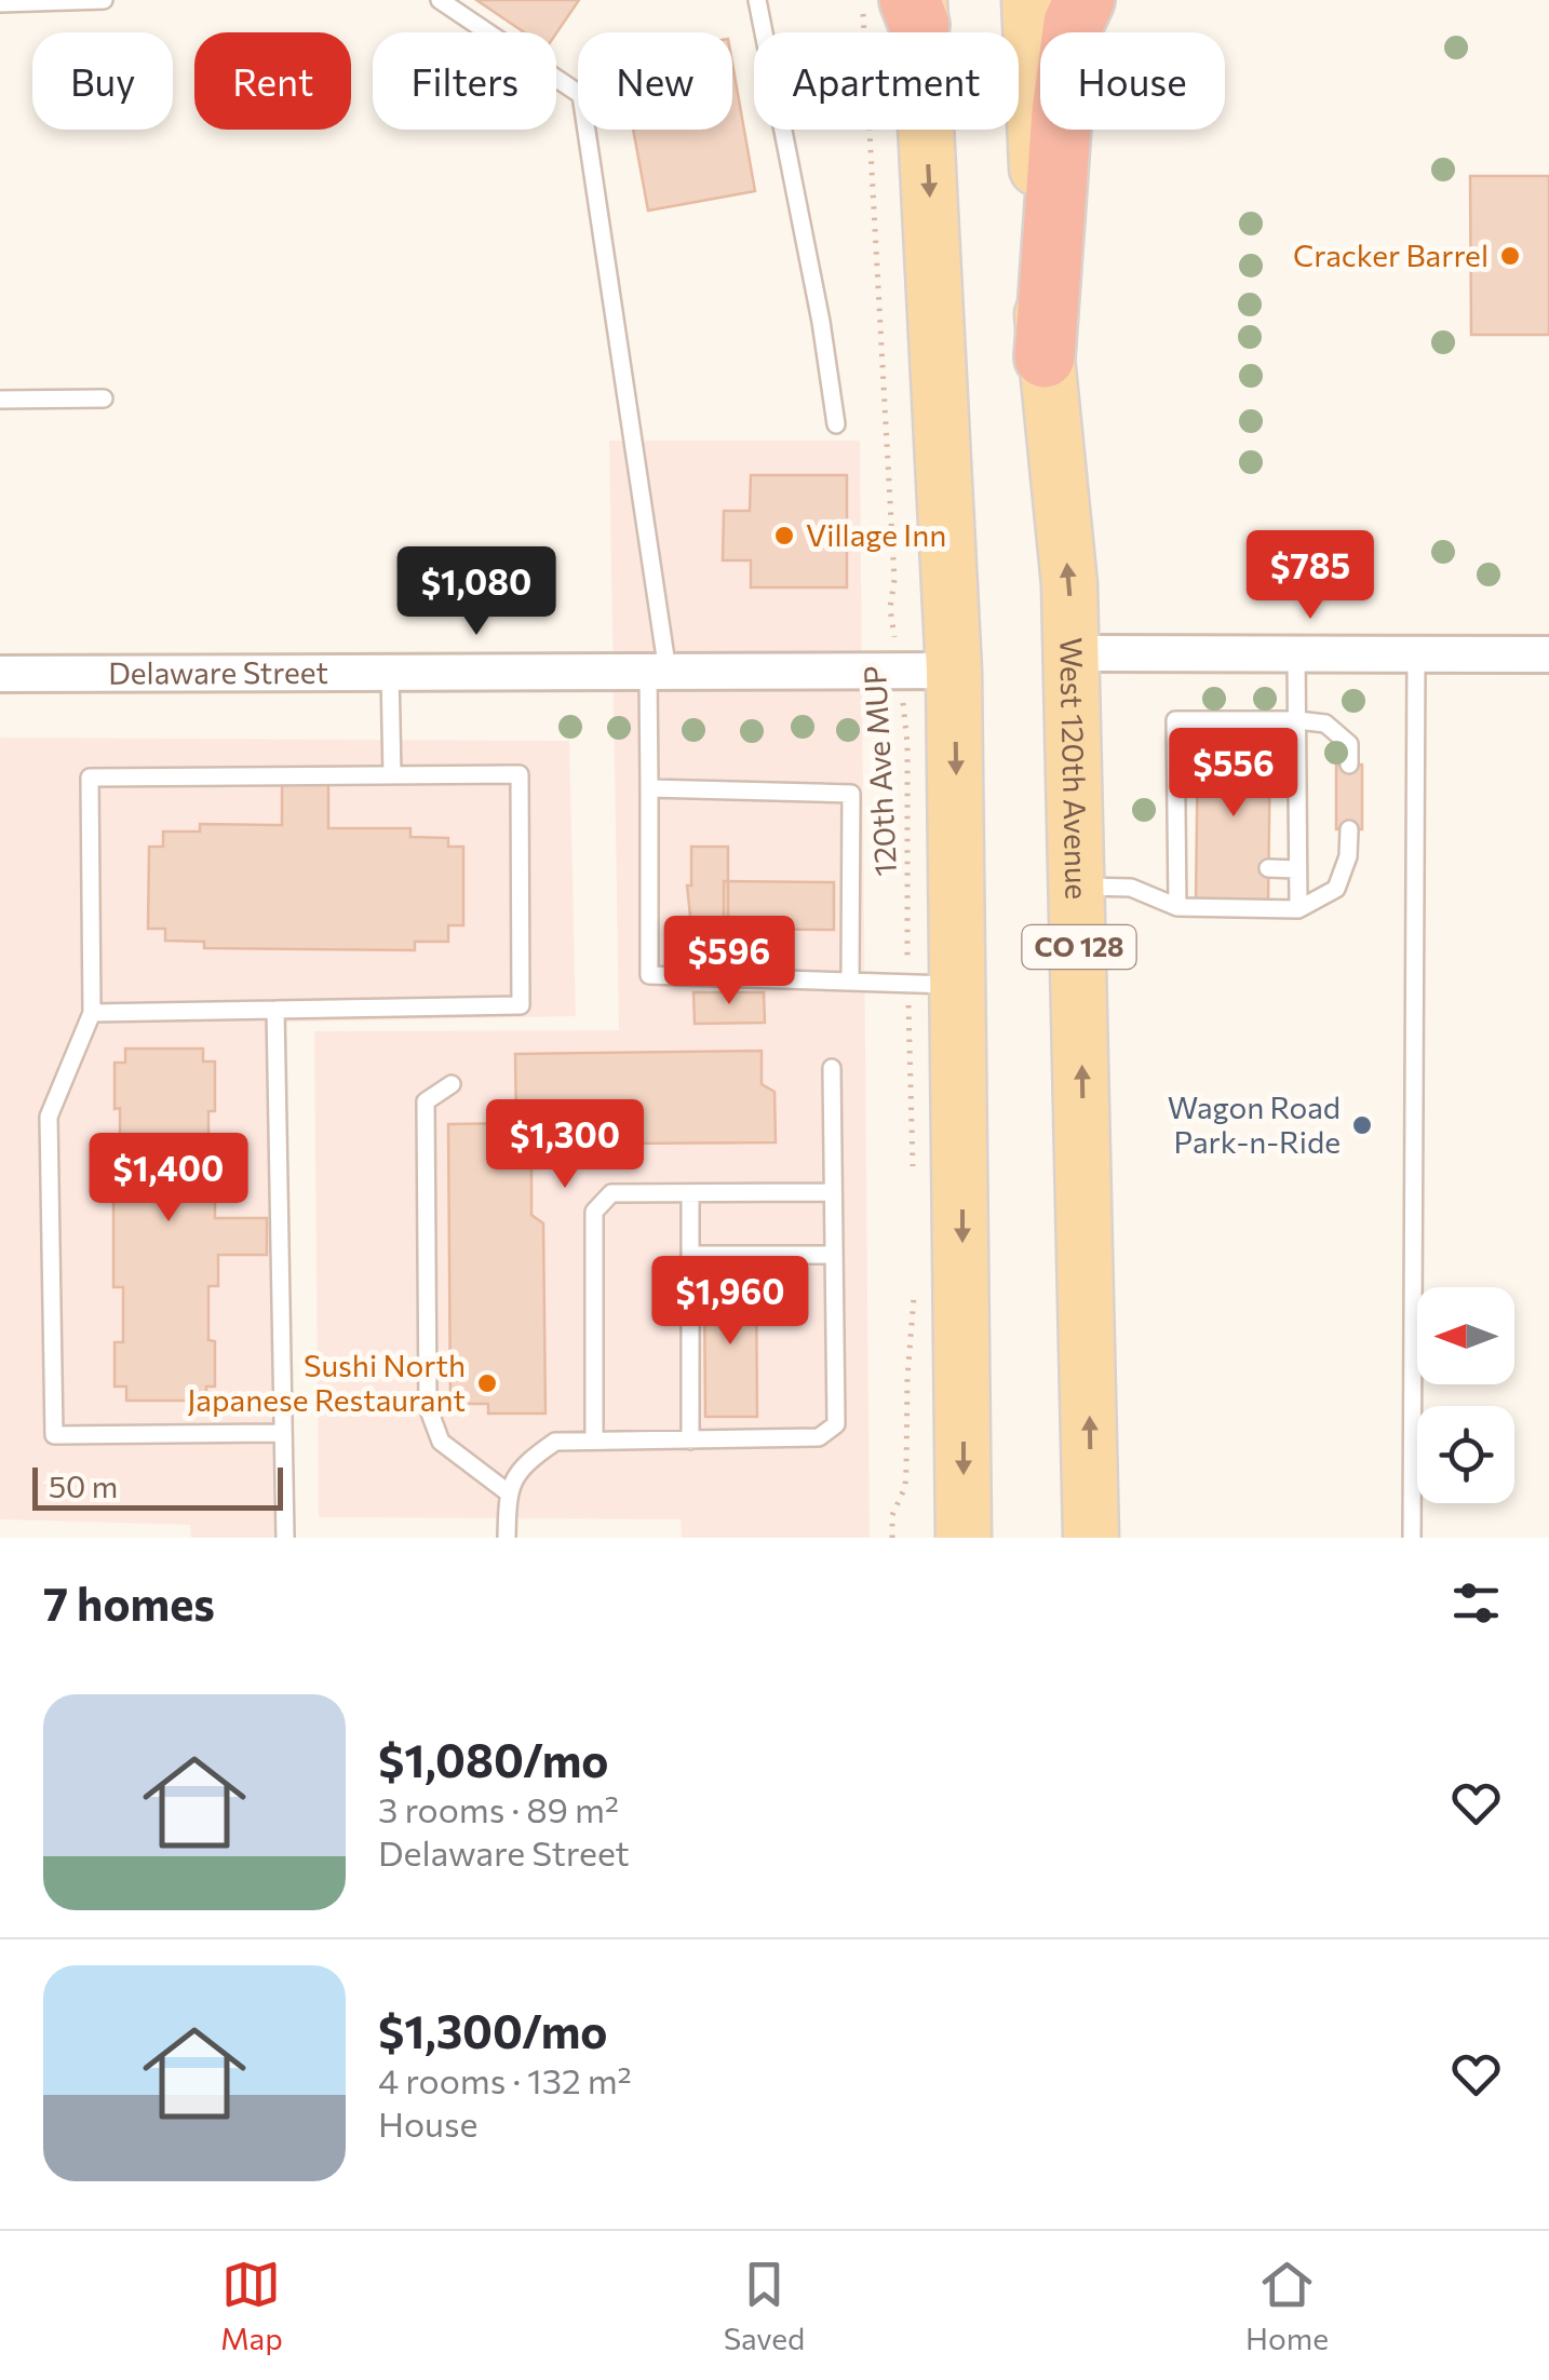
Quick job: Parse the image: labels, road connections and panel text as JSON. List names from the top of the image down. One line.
{"streets":{"main road":["West 120th Avenue","CO 128"],"street":["Delaware Street"],"path":["120th Ave MUP"]},"crossings":[["Delaware Street","120th Ave MUP"]],"places":["Cracker Barrel","Village Inn","Wagon Road Park-n-Ride","Sushi North Japanese Restaurant"],"scale_bar":"50 m","north":"left","page":{"chip":["Buy","Rent","Filters","New","Apartment","House"],"price":["$785","$1,080","$556","$596","$1,300","$1,400","$1,960"],"scale":"50 m","heading":"7 homes","list":[{"name":"$1,080/mo","note":"3 rooms · 89 m² · Delaware Street"},{"name":"$1,300/mo","note":"4 rooms · 132 m² · House"}],"tabs":["Map","Saved","Home"]}}
